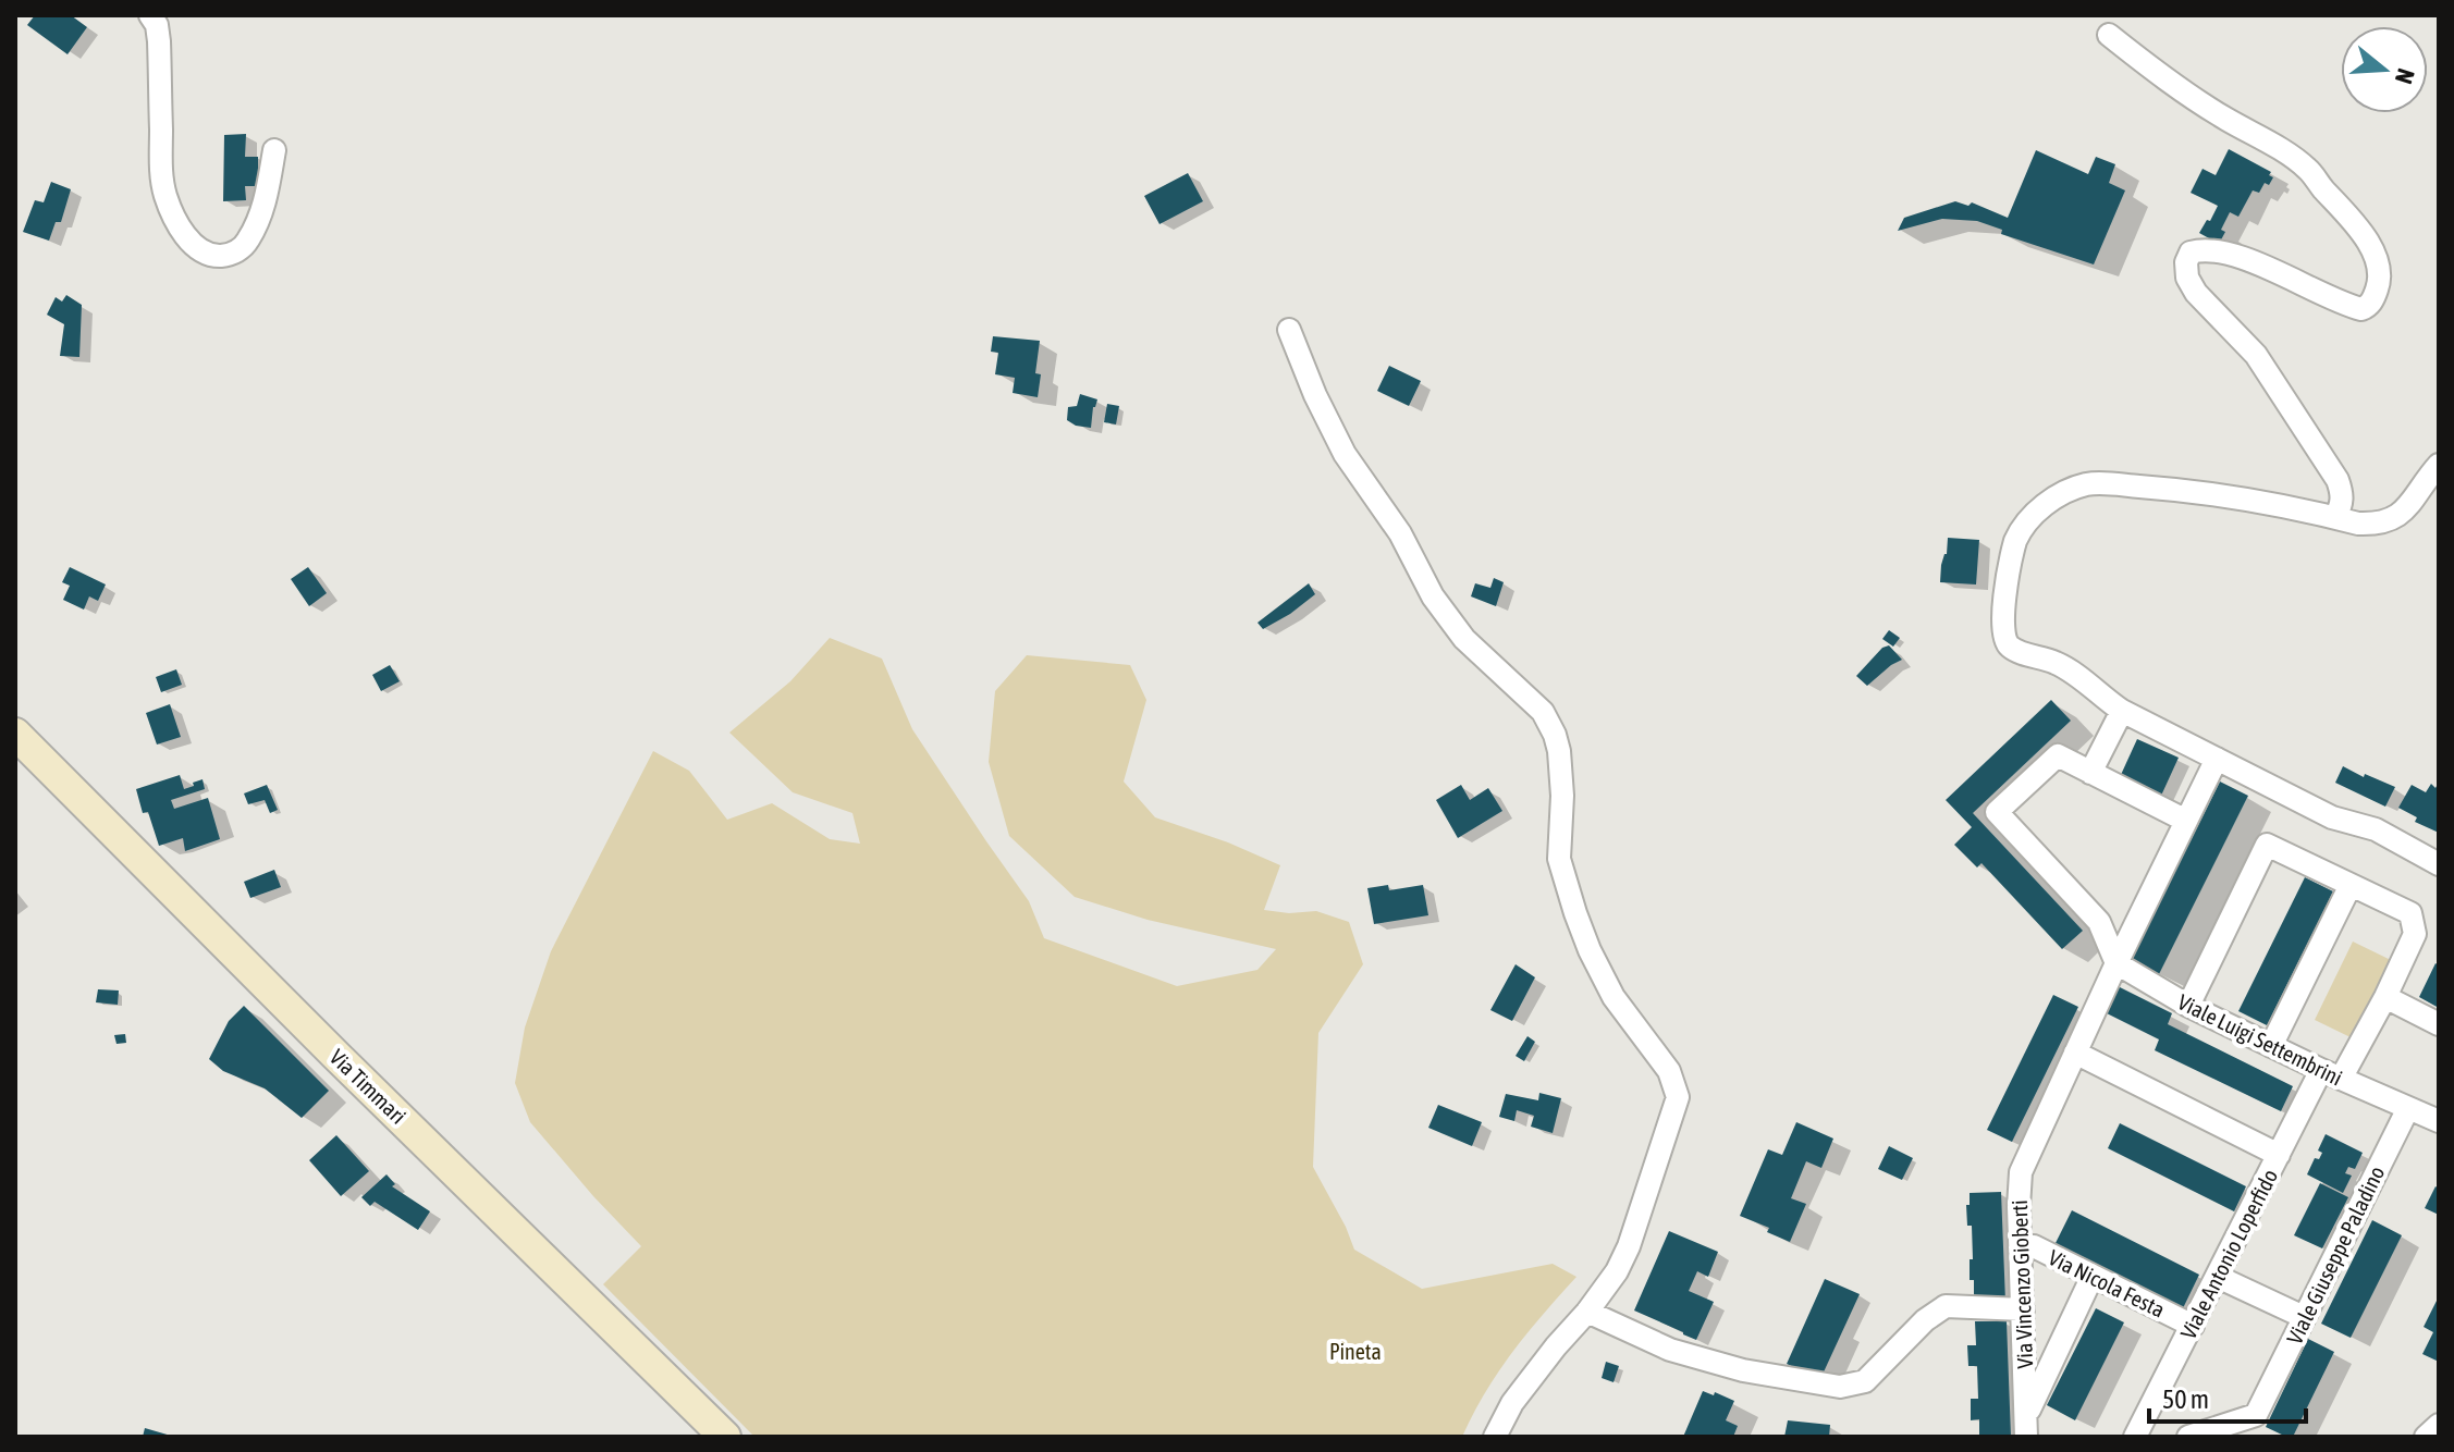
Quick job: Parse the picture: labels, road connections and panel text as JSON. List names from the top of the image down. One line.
{"streets":{"main road":["Via Timmari"],"street":["Viale Luigi Settembrini","Viale Antonio Loperfido","Viale Giuseppe Paladino","Via Nicola Festa","Via Vincenzo Gioberti"]},"crossings":[["Viale Luigi Settembrini","Viale Antonio Loperfido"],["Viale Luigi Settembrini","Viale Giuseppe Paladino"],["Viale Luigi Settembrini","Via Vincenzo Gioberti"],["Viale Antonio Loperfido","Via Nicola Festa"],["Via Nicola Festa","Via Vincenzo Gioberti"]],"parks":["Pineta"],"scale_bar":"50 m","north":"right"}
